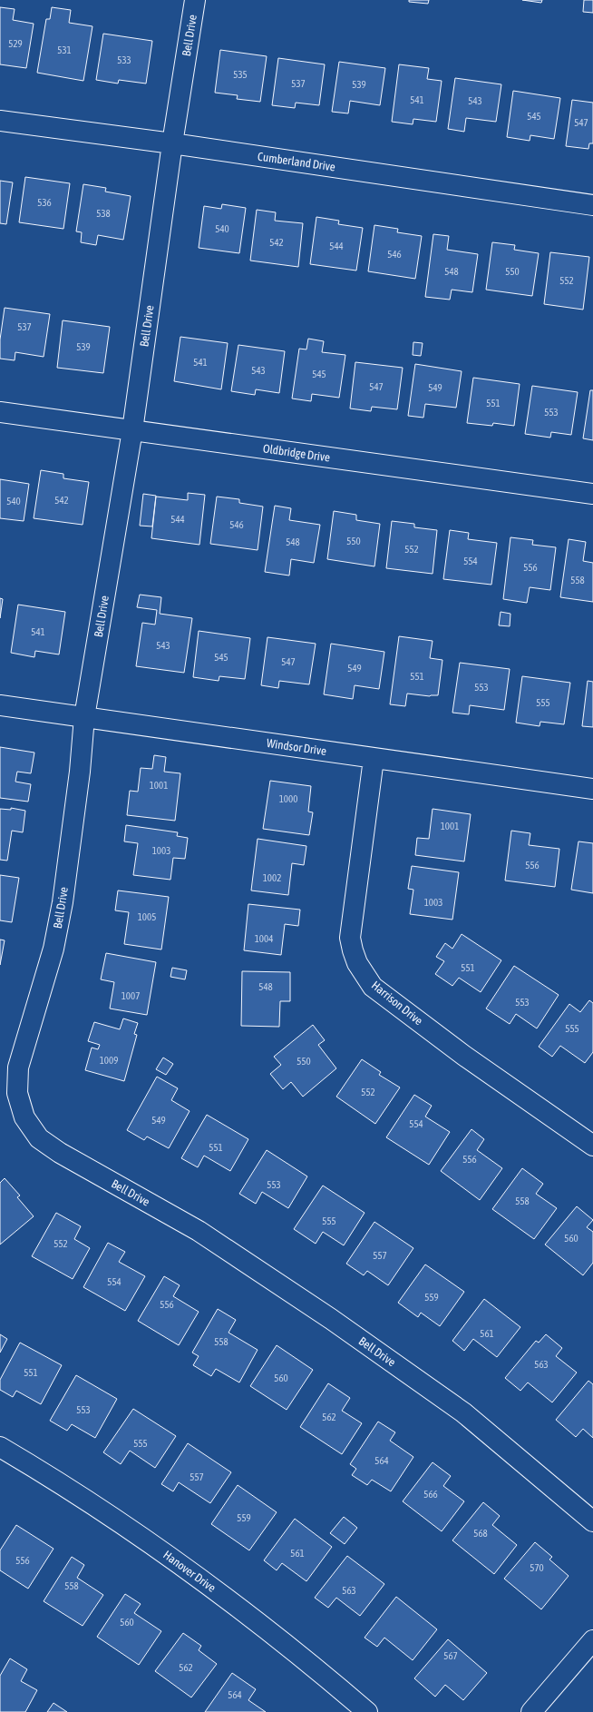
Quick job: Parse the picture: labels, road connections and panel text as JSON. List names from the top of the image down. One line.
{"streets":{"street":["Bell Drive","Cumberland Drive","Oldbridge Drive","Windsor Drive","Harrison Drive","Hanover Drive"]},"crossings":[["Bell Drive","Cumberland Drive"],["Bell Drive","Oldbridge Drive"],["Bell Drive","Windsor Drive"],["Windsor Drive","Harrison Drive"]],"house_numbers":["529","531","533","535","537","539","541","543","545","547","536","538","540","542","544","546","548","550","552","537","539","541","543","545","547","549","551","553","542","540","544","546","550","548","552","554","556","558","541","543","545","547","549","551","553","555","1001","1000","1001","1003","556","1002","1003","1005","1004","551","548","1007","553","555","1009","550","552","549","554","551","556","553","558","555","560","552","557","554","559","556","561","558","563","551","560","553","562","555","564","557","566","559","568","561","556","570","558","563","560","567","562","564"]}
